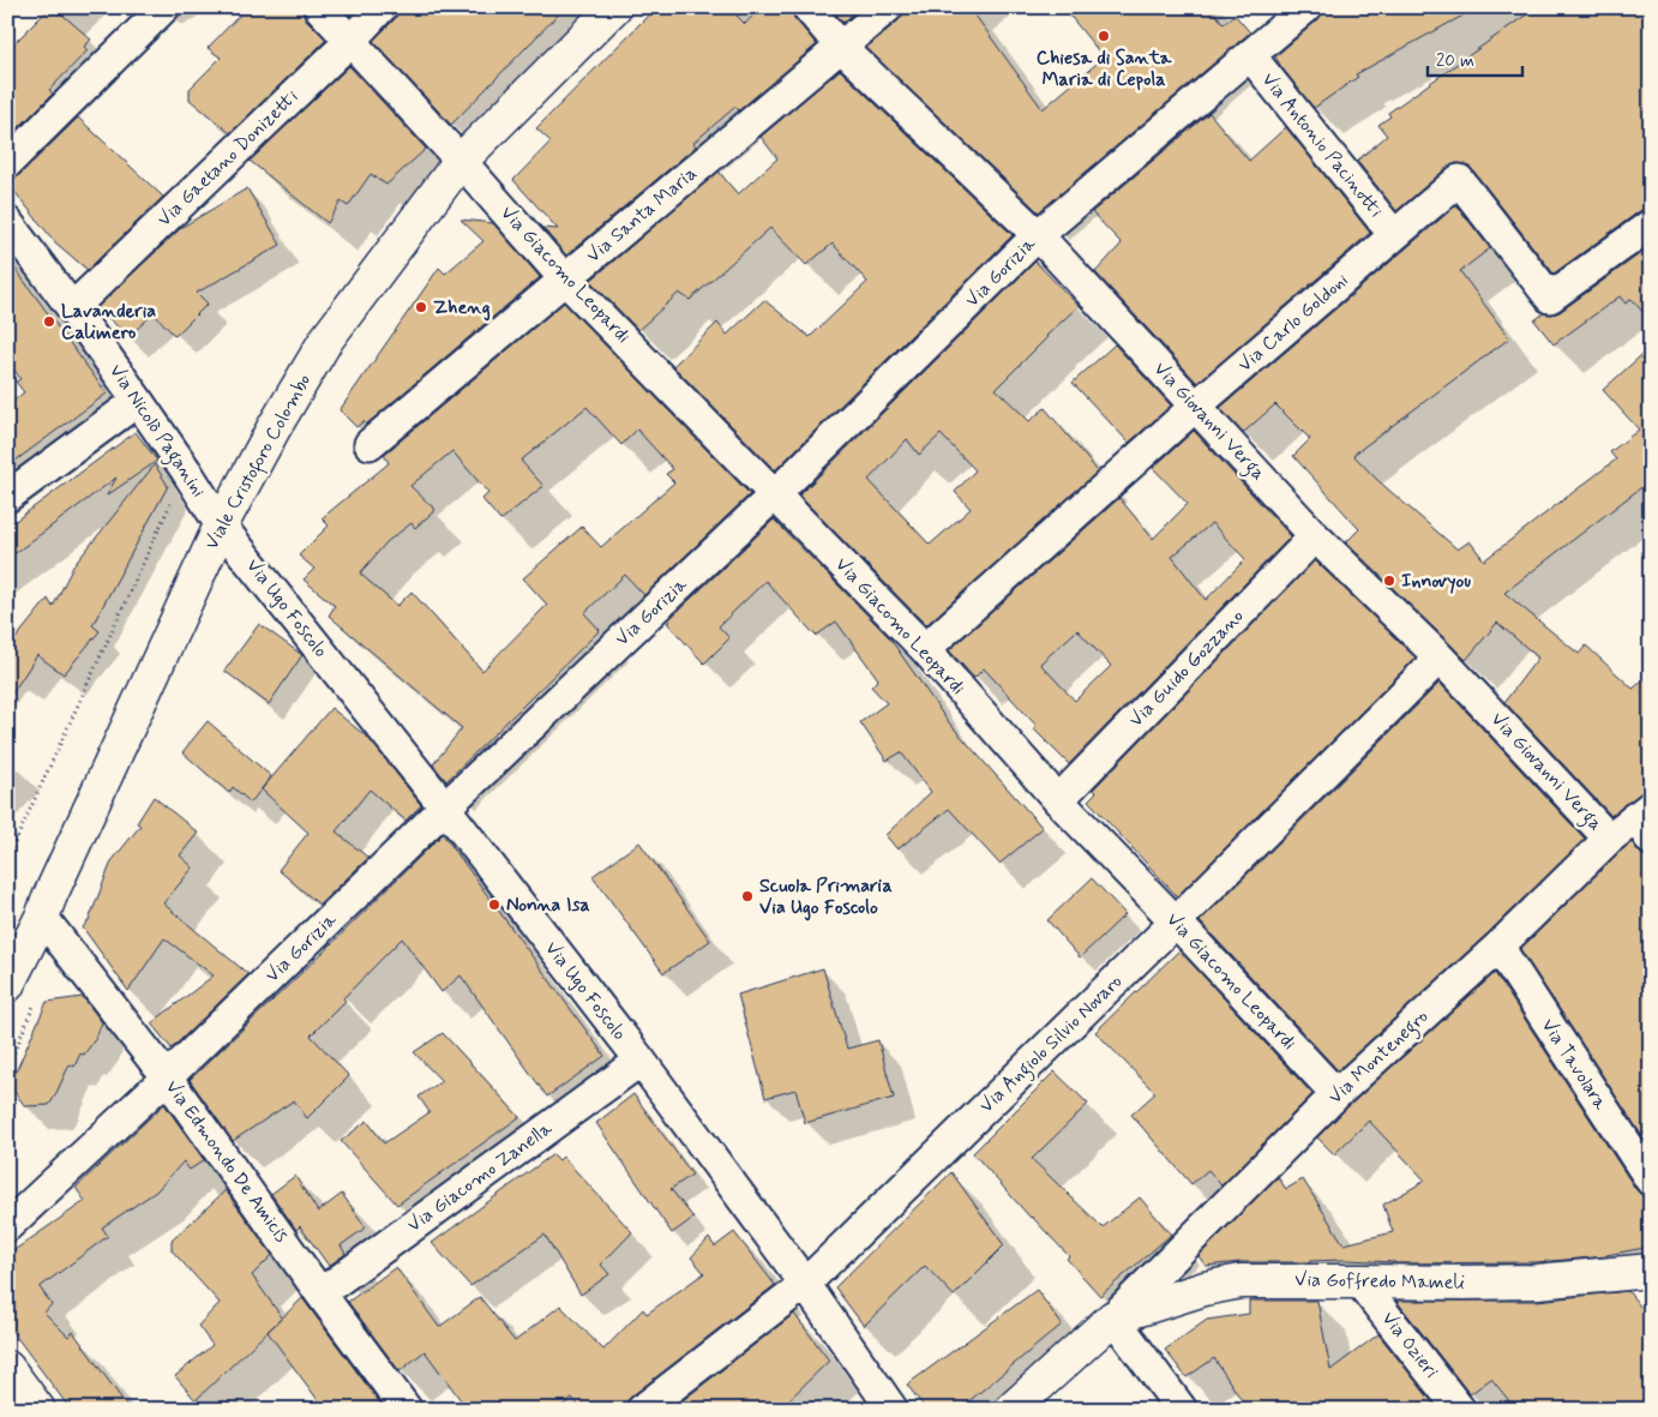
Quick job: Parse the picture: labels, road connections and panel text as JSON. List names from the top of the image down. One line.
{"streets":{"main road":["Viale Cristoforo Colombo","Via Goffredo Mameli"],"street":["Via Antonio Pacinotti","Via Gaetano Donizetti","Via Santa Maria","Via Gorizia","Via Giacomo Leopardi","Via Carlo Goldoni","Via Giovanni Verga","Via Nicolò Paganini","Via Ugo Foscolo","Via Guido Gozzano","Via Angiolo Silvio Novaro","Via Montenegro","Via Tavolara","Via Edmondo De Amicis","Via Giacomo Zanella","Via Ozieri"]},"crossings":[["Via Antonio Pacinotti","Via Gorizia"],["Via Antonio Pacinotti","Via Carlo Goldoni"],["Via Gaetano Donizetti","Via Giacomo Leopardi"],["Via Gaetano Donizetti","Via Nicolò Paganini"],["Via Santa Maria","Via Giacomo Leopardi"],["Via Santa Maria","Via Giovanni Verga"],["Via Gorizia","Via Giacomo Leopardi"],["Via Gorizia","Via Giovanni Verga"],["Via Gorizia","Via Ugo Foscolo"],["Via Gorizia","Via Edmondo De Amicis"],["Via Giacomo Leopardi","Via Carlo Goldoni"],["Via Giacomo Leopardi","Viale Cristoforo Colombo"],["Via Giacomo Leopardi","Via Guido Gozzano"],["Via Giacomo Leopardi","Via Angiolo Silvio Novaro"],["Via Giacomo Leopardi","Via Montenegro"],["Via Carlo Goldoni","Via Giovanni Verga"],["Via Giovanni Verga","Via Guido Gozzano"],["Via Giovanni Verga","Via Angiolo Silvio Novaro"],["Via Giovanni Verga","Via Montenegro"],["Via Nicolò Paganini","Viale Cristoforo Colombo"],["Via Nicolò Paganini","Via Ugo Foscolo"],["Viale Cristoforo Colombo","Via Ugo Foscolo"],["Viale Cristoforo Colombo","Via Edmondo De Amicis"],["Via Ugo Foscolo","Via Angiolo Silvio Novaro"],["Via Ugo Foscolo","Via Giacomo Zanella"],["Via Montenegro","Via Tavolara"],["Via Montenegro","Via Goffredo Mameli"],["Via Edmondo De Amicis","Via Giacomo Zanella"],["Via Goffredo Mameli","Via Ozieri"]],"places":["Chiesa di Santa Maria di Cepola","Zheng","Lavanderia Calimero","Innovyou","Scuola Primaria Via Ugo Foscolo","Nonna Isa"],"scale_bar":"20 m"}
